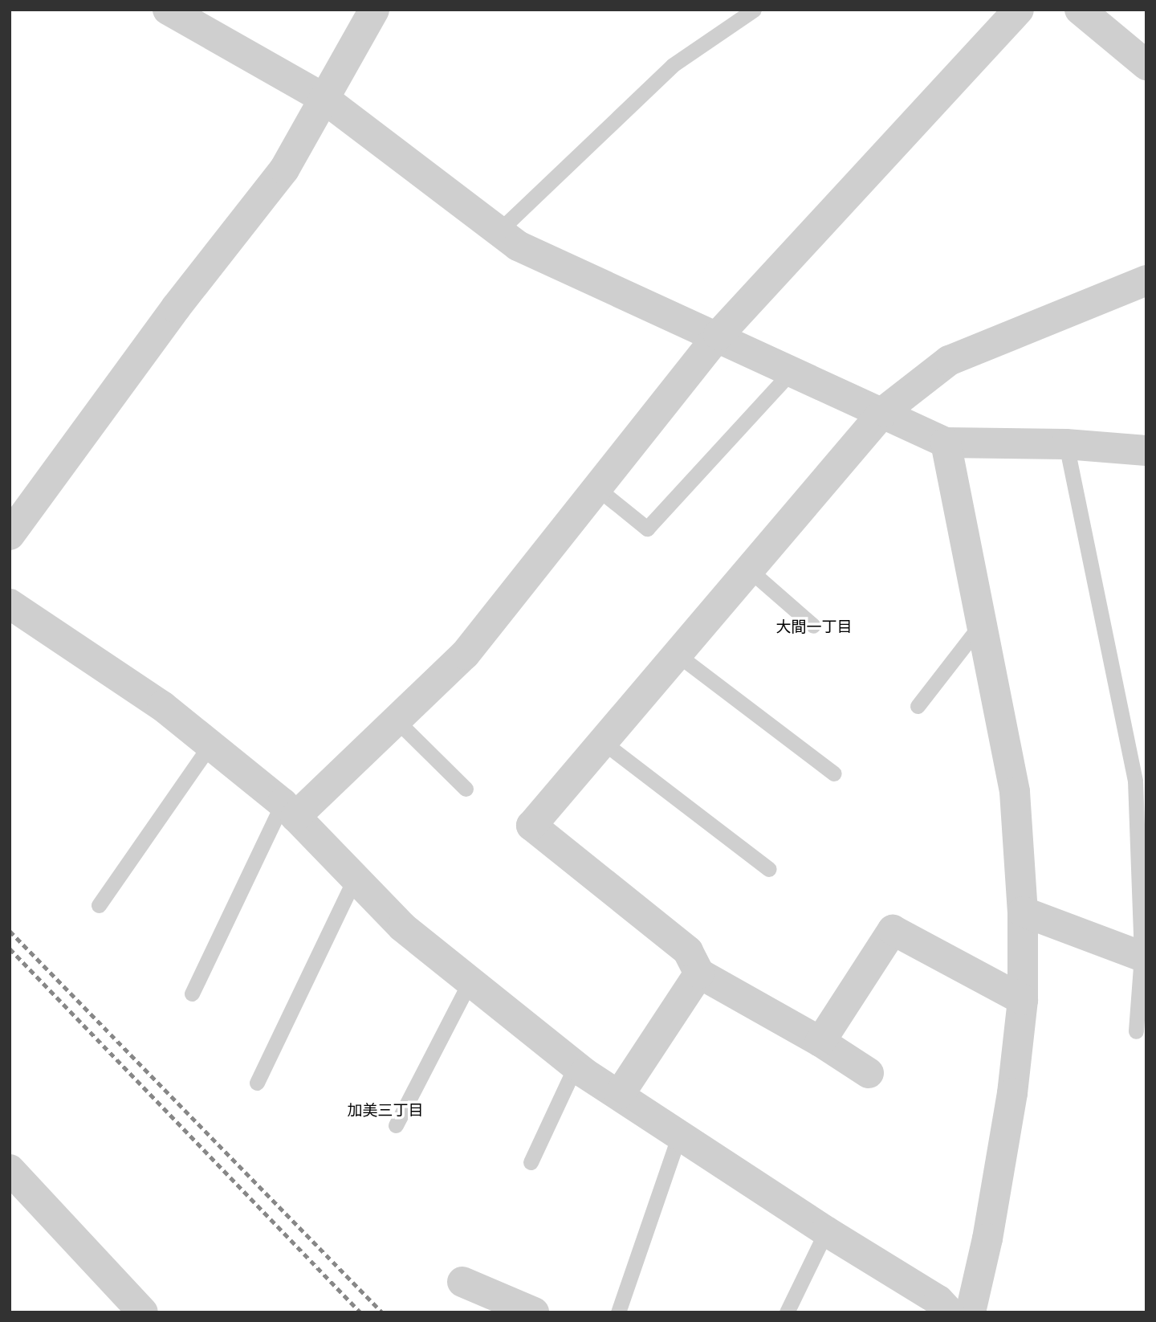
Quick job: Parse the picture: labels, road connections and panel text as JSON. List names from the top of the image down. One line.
{"districts":["大間一丁目","加美三丁目"]}
